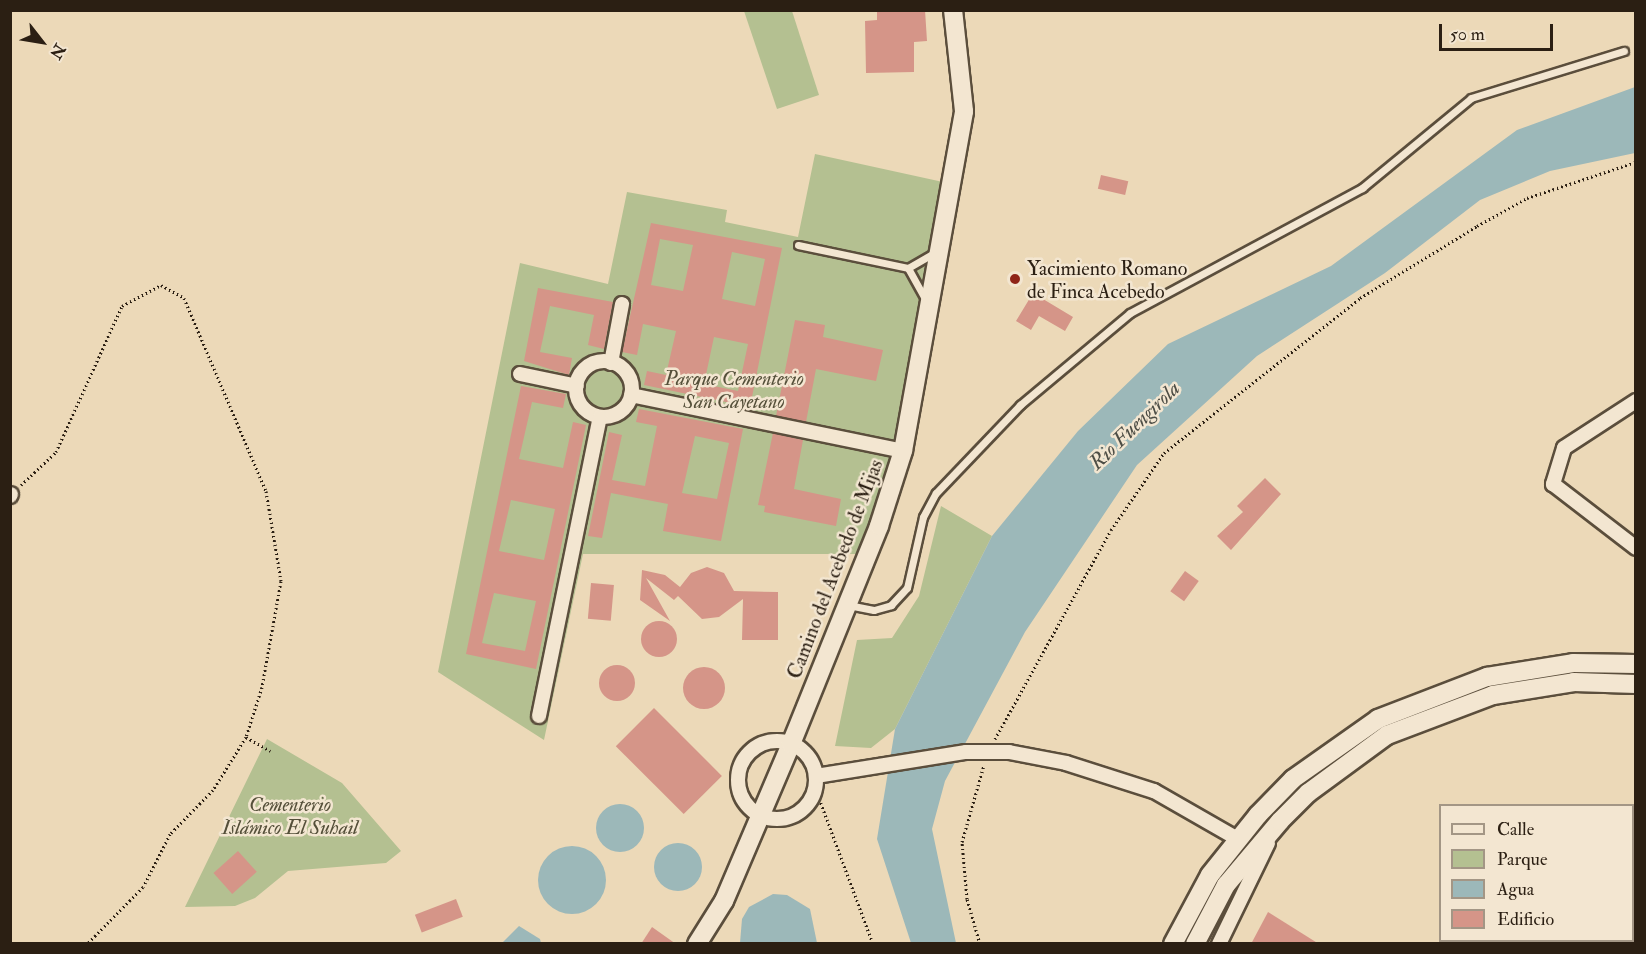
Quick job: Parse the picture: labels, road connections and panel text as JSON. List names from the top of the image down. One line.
{"streets":{"street":["Camino del Acebedo de Mijas"]},"water":["Rio Fuengirola"],"parks":["Parque Cementerio San Cayetano","Cementerio Islámico El Suhail"],"places":["Yacimiento Romano de Finca Acebedo"],"legend":["Calle","Parque","Agua","Edificio"],"scale_bar":"50 m","north":"bottom right"}
